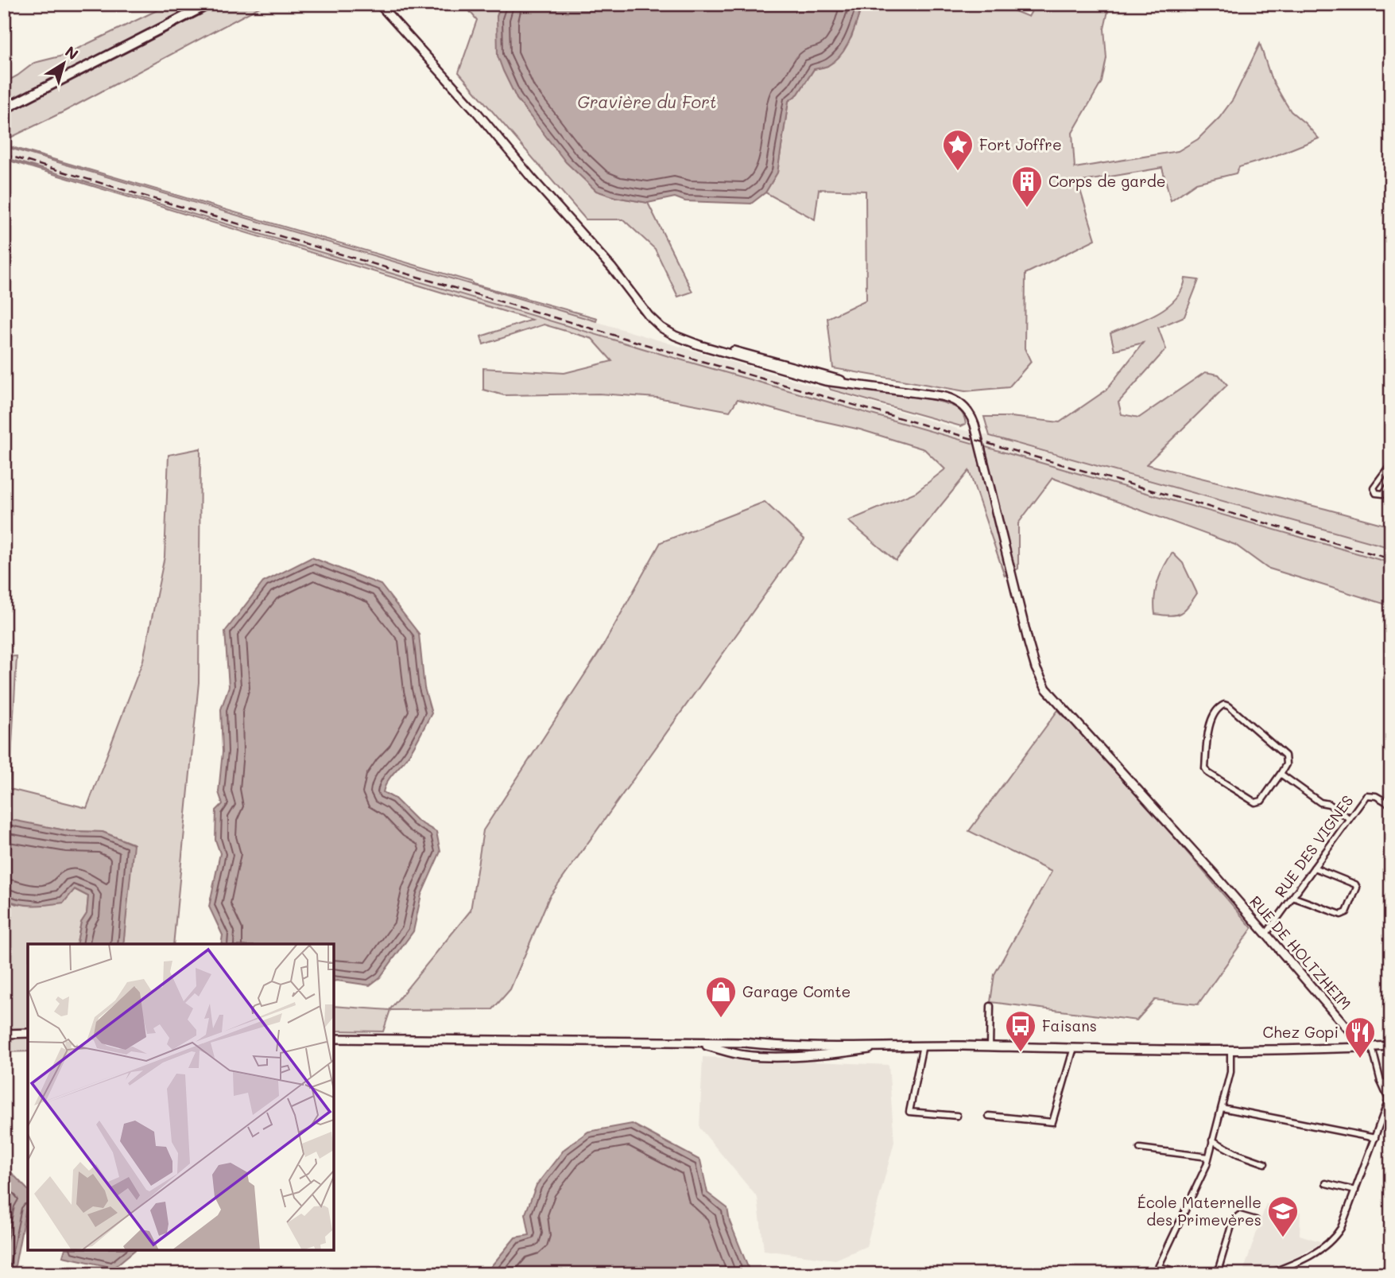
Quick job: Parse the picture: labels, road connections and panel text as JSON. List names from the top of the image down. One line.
{"streets":{"main road":["RUE DE HOLTZHEIM"],"street":["RUE DES VIGNES"]},"crossings":[["RUE DES VIGNES","RUE DE HOLTZHEIM"]],"water":["Gravière du Fort"],"places":{"place":["Fort Joffre"],"building":["Corps de garde"],"shop":["Garage Comte"],"bus stop":["Faisans"],"restaurant":["Chez Gopi"],"school or university":["École Maternelle des Primevères"]},"north":"top right"}
